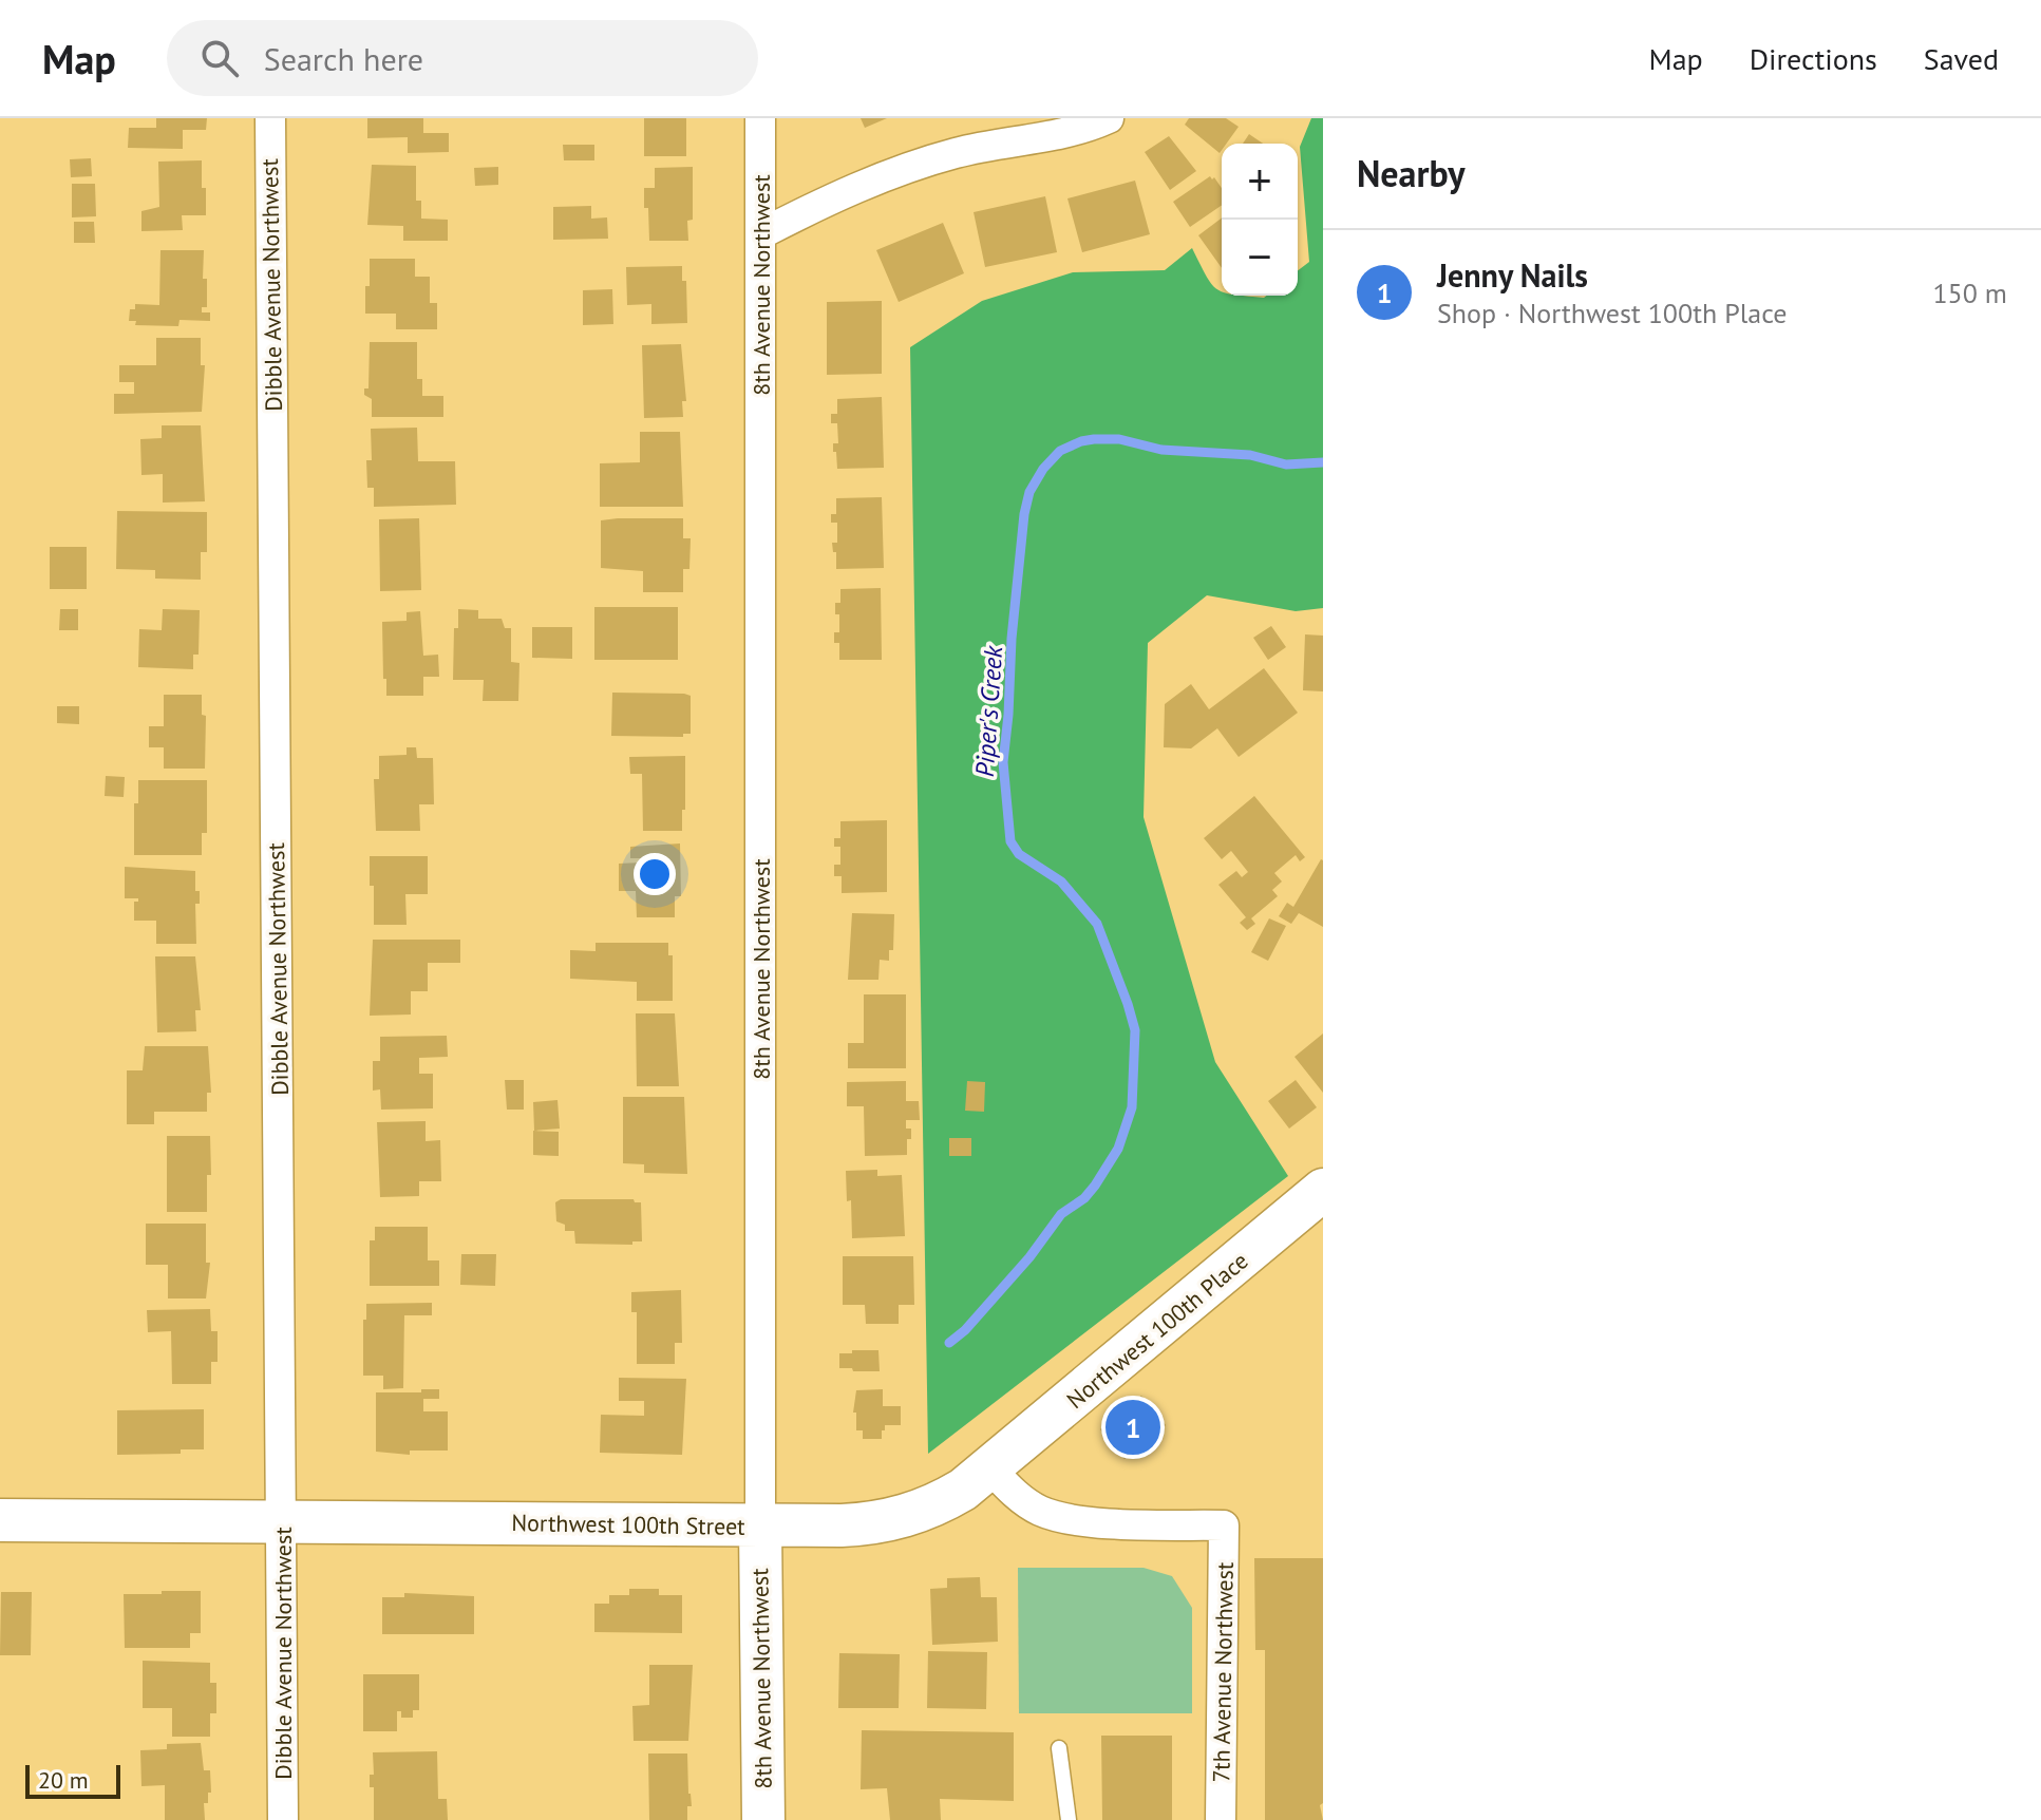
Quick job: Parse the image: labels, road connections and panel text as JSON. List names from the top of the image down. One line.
{"streets":{"main road":["8th Avenue Northwest","Northwest 100th Place","Northwest 100th Street"],"street":["Dibble Avenue Northwest","7th Avenue Northwest"]},"crossings":[["Dibble Avenue Northwest","Northwest 100th Street"],["8th Avenue Northwest","Northwest 100th Street"],["Northwest 100th Place","Northwest 100th Street"],["Northwest 100th Place","7th Avenue Northwest"],["Northwest 100th Street","7th Avenue Northwest"]],"water":["Piper's Creek"],"scale_bar":"20 m","page":{"header":"Map","search":"Search here","nav":["Map","Directions","Saved"],"heading":"Nearby","map_buttons":["+","−"],"list":[{"mark":"1","name":"Jenny Nails","note":"Shop · Northwest 100th Place","value":"150 m"}],"pins":"1","scale":"20 m"}}
